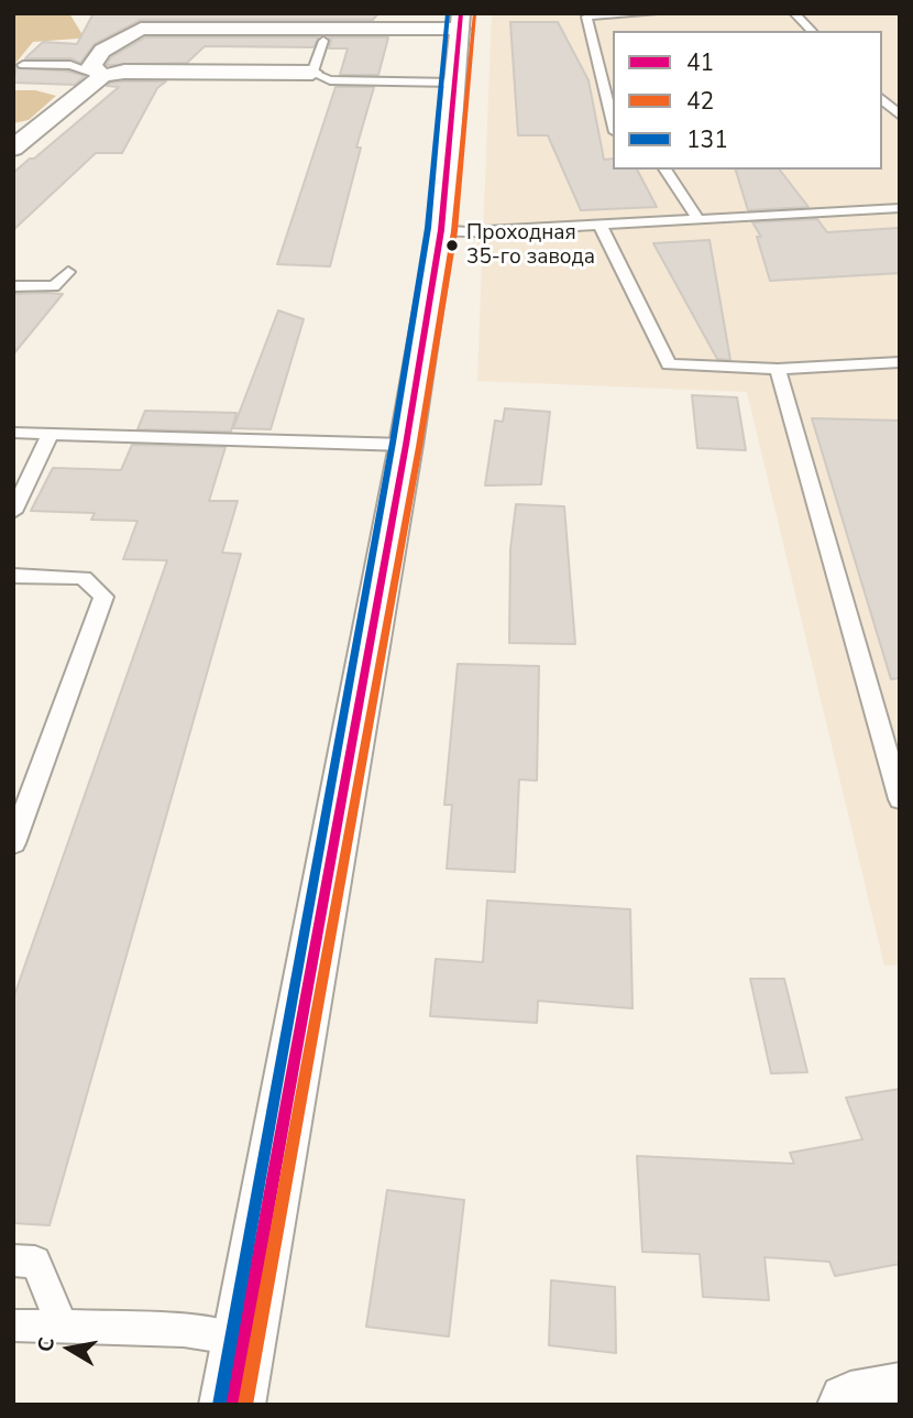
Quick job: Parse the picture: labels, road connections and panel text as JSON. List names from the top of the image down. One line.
{"places":["Проходная 35-го завода"],"lines":["transit line 41","transit line 131","transit line 42"],"legend":["41","42","131"],"north":"left"}
